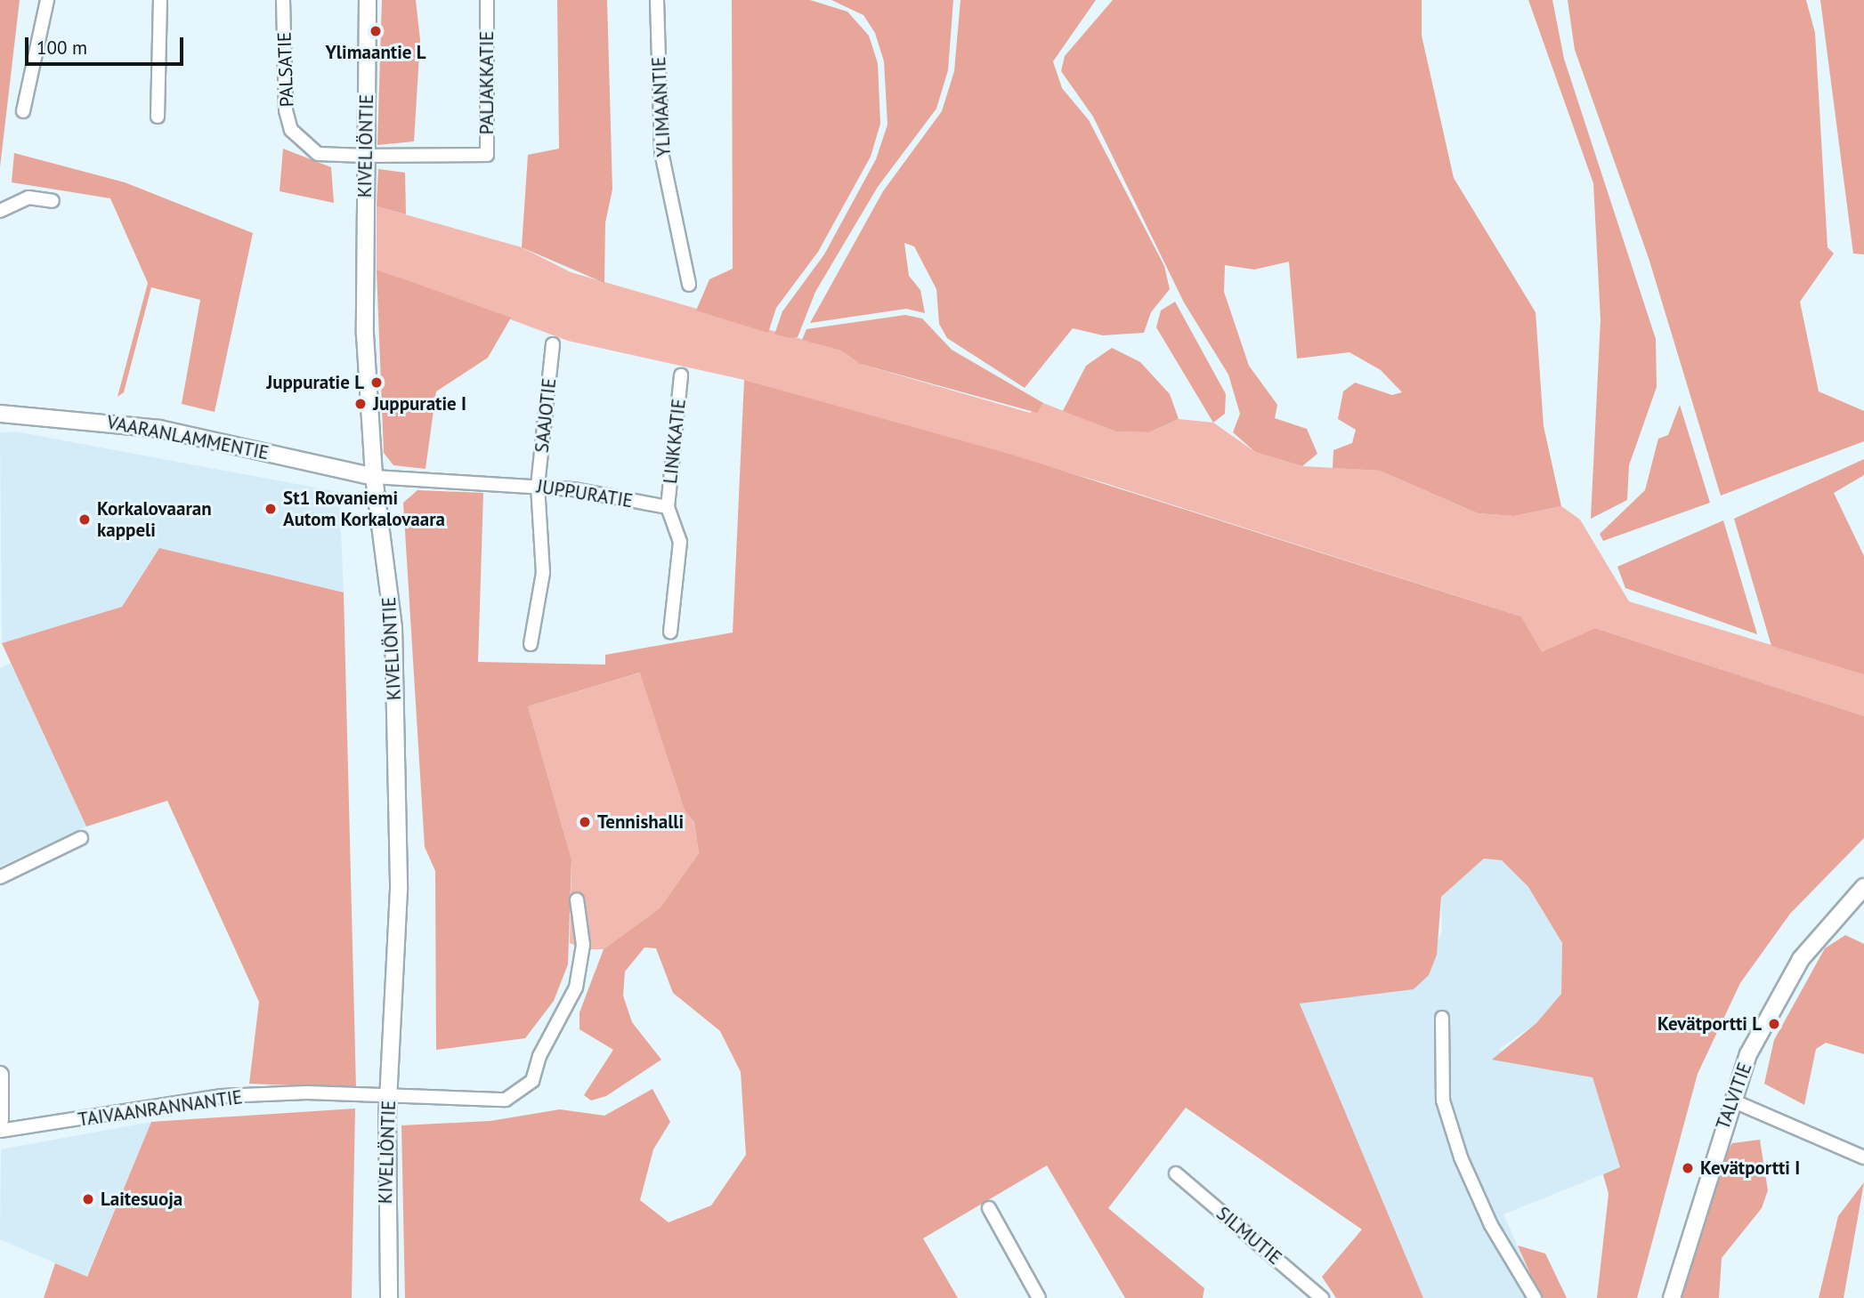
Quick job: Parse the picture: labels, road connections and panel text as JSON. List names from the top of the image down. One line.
{"streets":{"street":["PALSATIE","PALJAKKATIE","YLIMAANTIE","KIVELIÖNTIE","SAAJOTIE","VAARANLAMMENTIE","LINKKATIE","JUPPURATIE","TALVITIE","TAIVAANRANNANTIE","SILMUTIE"]},"crossings":[["PALSATIE","PALJAKKATIE"],["PALSATIE","KIVELIÖNTIE"],["PALJAKKATIE","KIVELIÖNTIE"],["KIVELIÖNTIE","VAARANLAMMENTIE"],["KIVELIÖNTIE","JUPPURATIE"],["KIVELIÖNTIE","TAIVAANRANNANTIE"],["SAAJOTIE","JUPPURATIE"],["VAARANLAMMENTIE","JUPPURATIE"],["LINKKATIE","JUPPURATIE"]],"places":["Ylimaantie L","Juppuratie L","Juppuratie I","St1 Rovaniemi Autom Korkalovaara","Korkalovaaran kappeli","Tennishalli","Kevätportti L","Kevätportti I","Laitesuoja"],"scale_bar":"100 m"}
